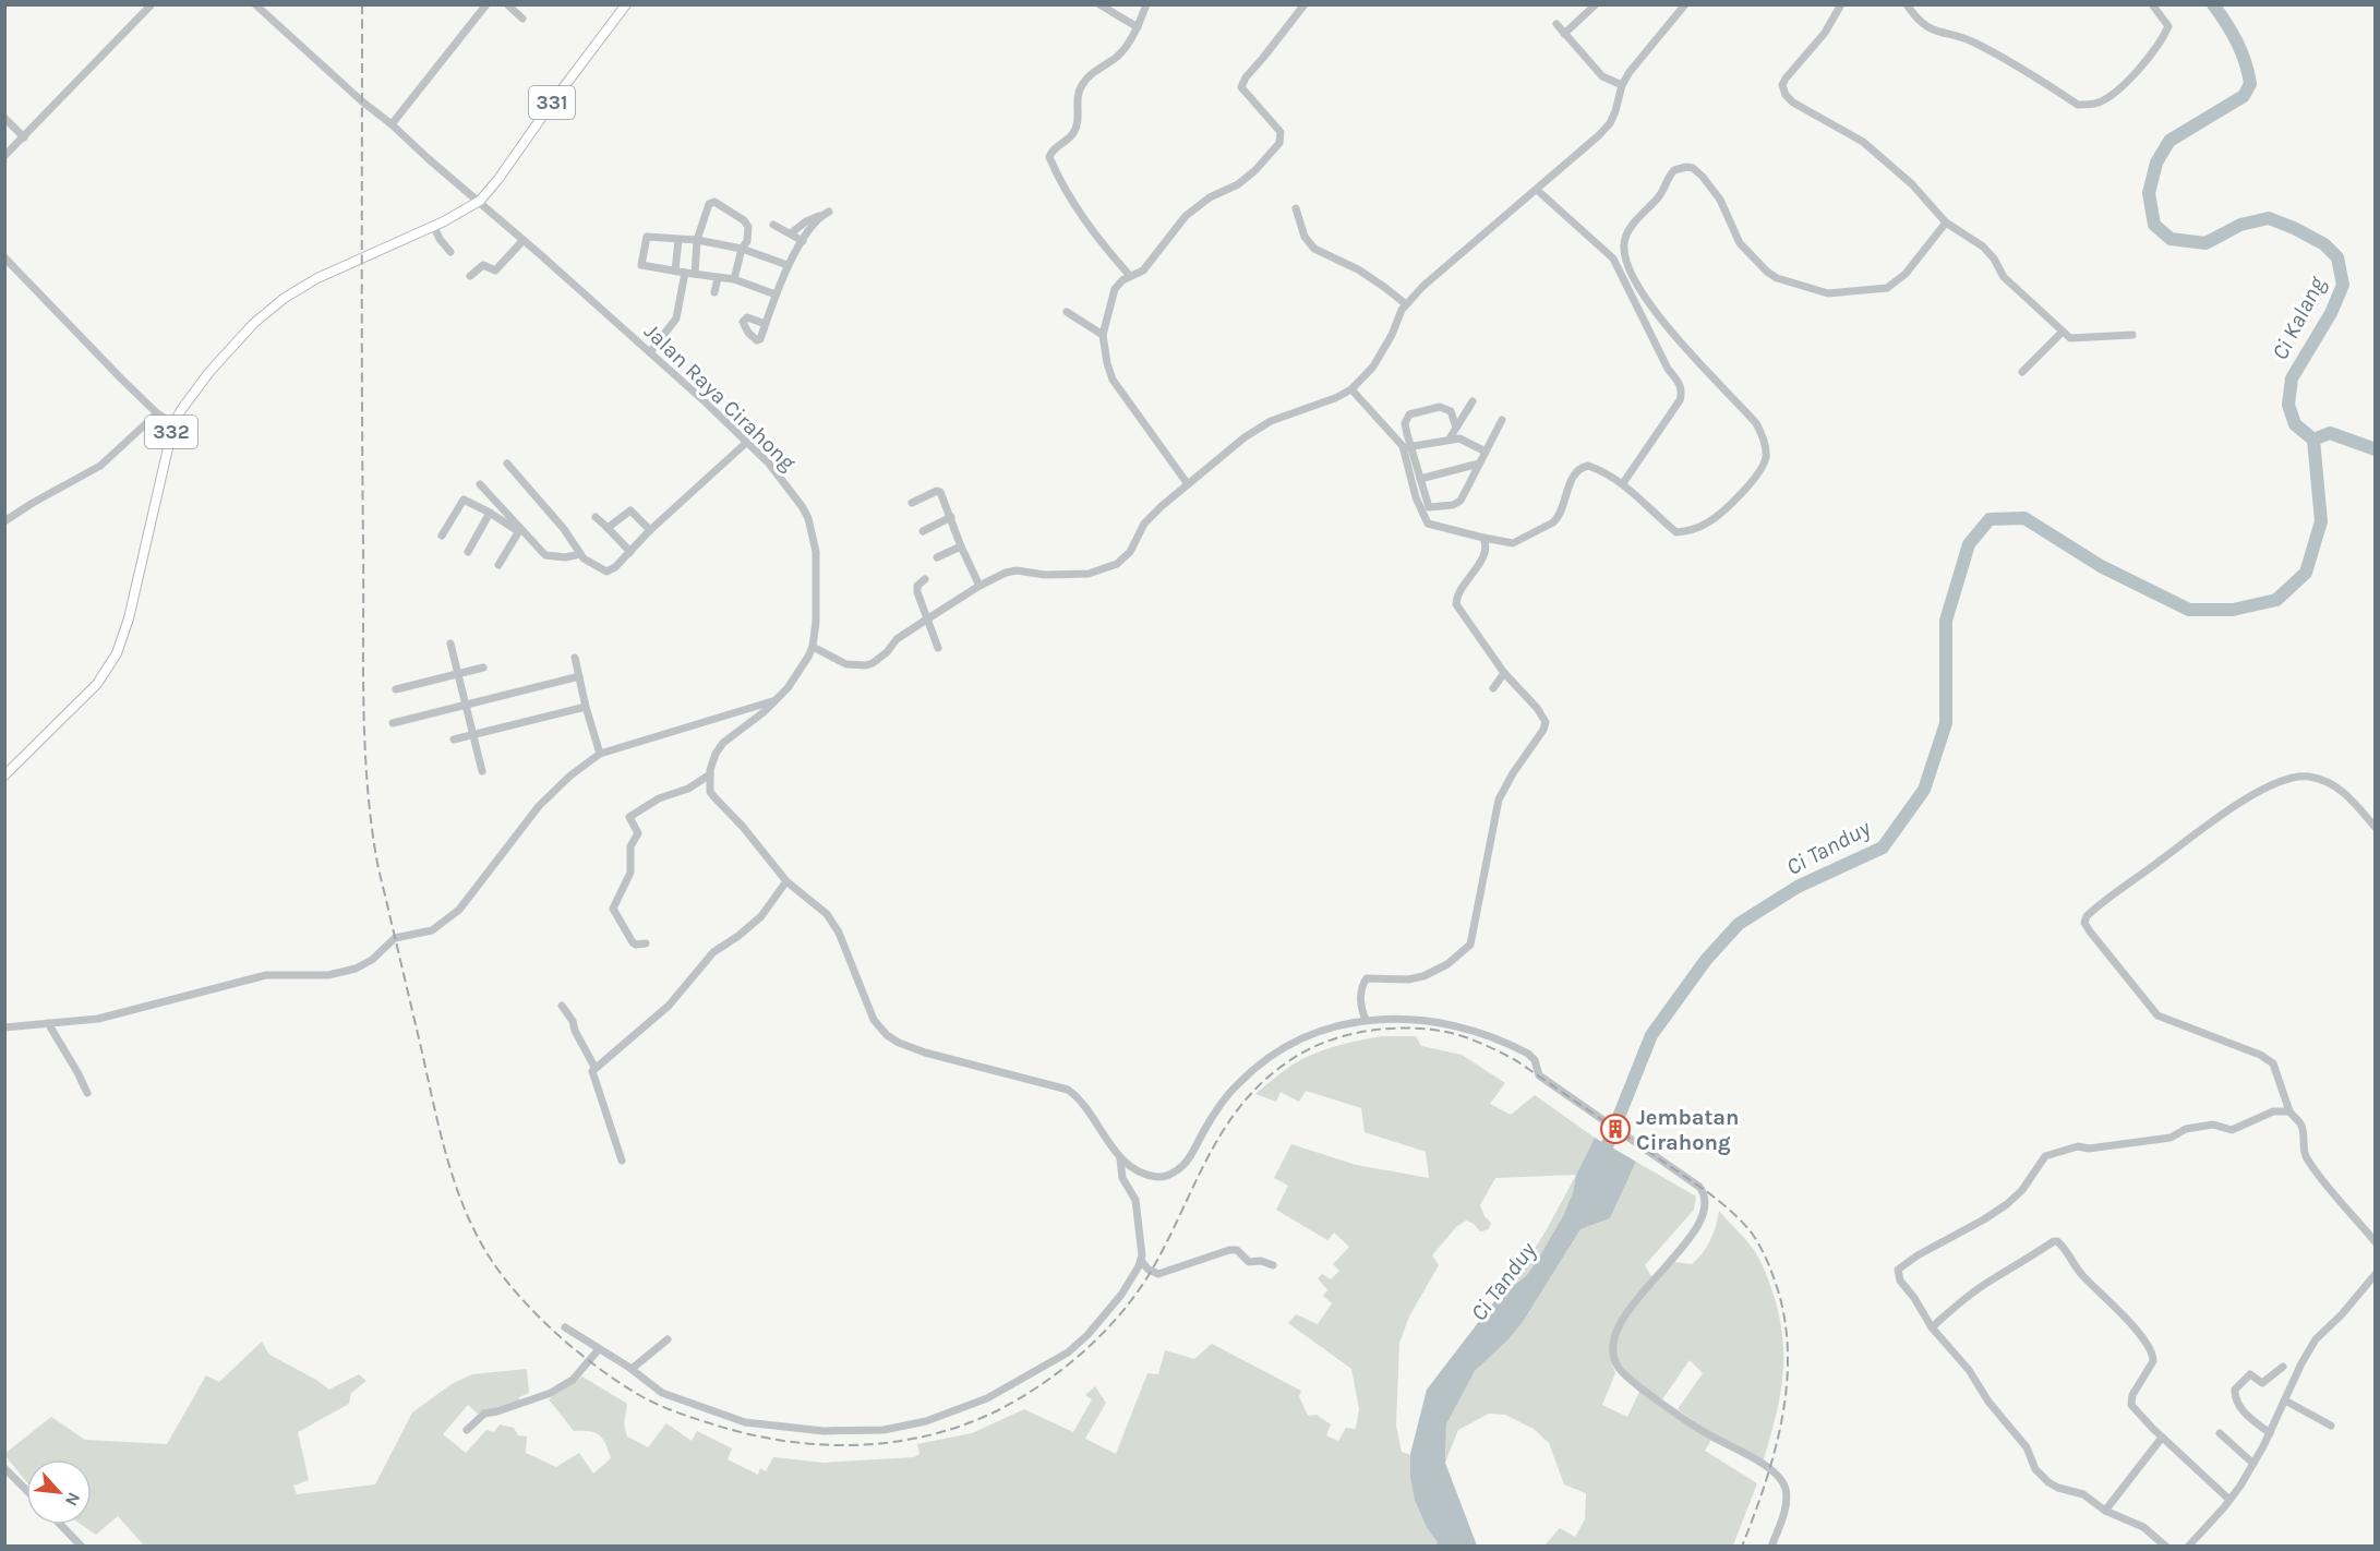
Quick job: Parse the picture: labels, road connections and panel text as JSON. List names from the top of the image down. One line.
{"streets":{"main road":["331","332"],"street":["Jalan Raya Cirahong"]},"crossings":[["331","Jalan Raya Cirahong"],["331","332"],["Jalan Raya Cirahong","332"]],"water":["Ci Kalang","Ci Tanduy"],"places":{"building":["Jembatan Cirahong"]},"north":"bottom right"}
